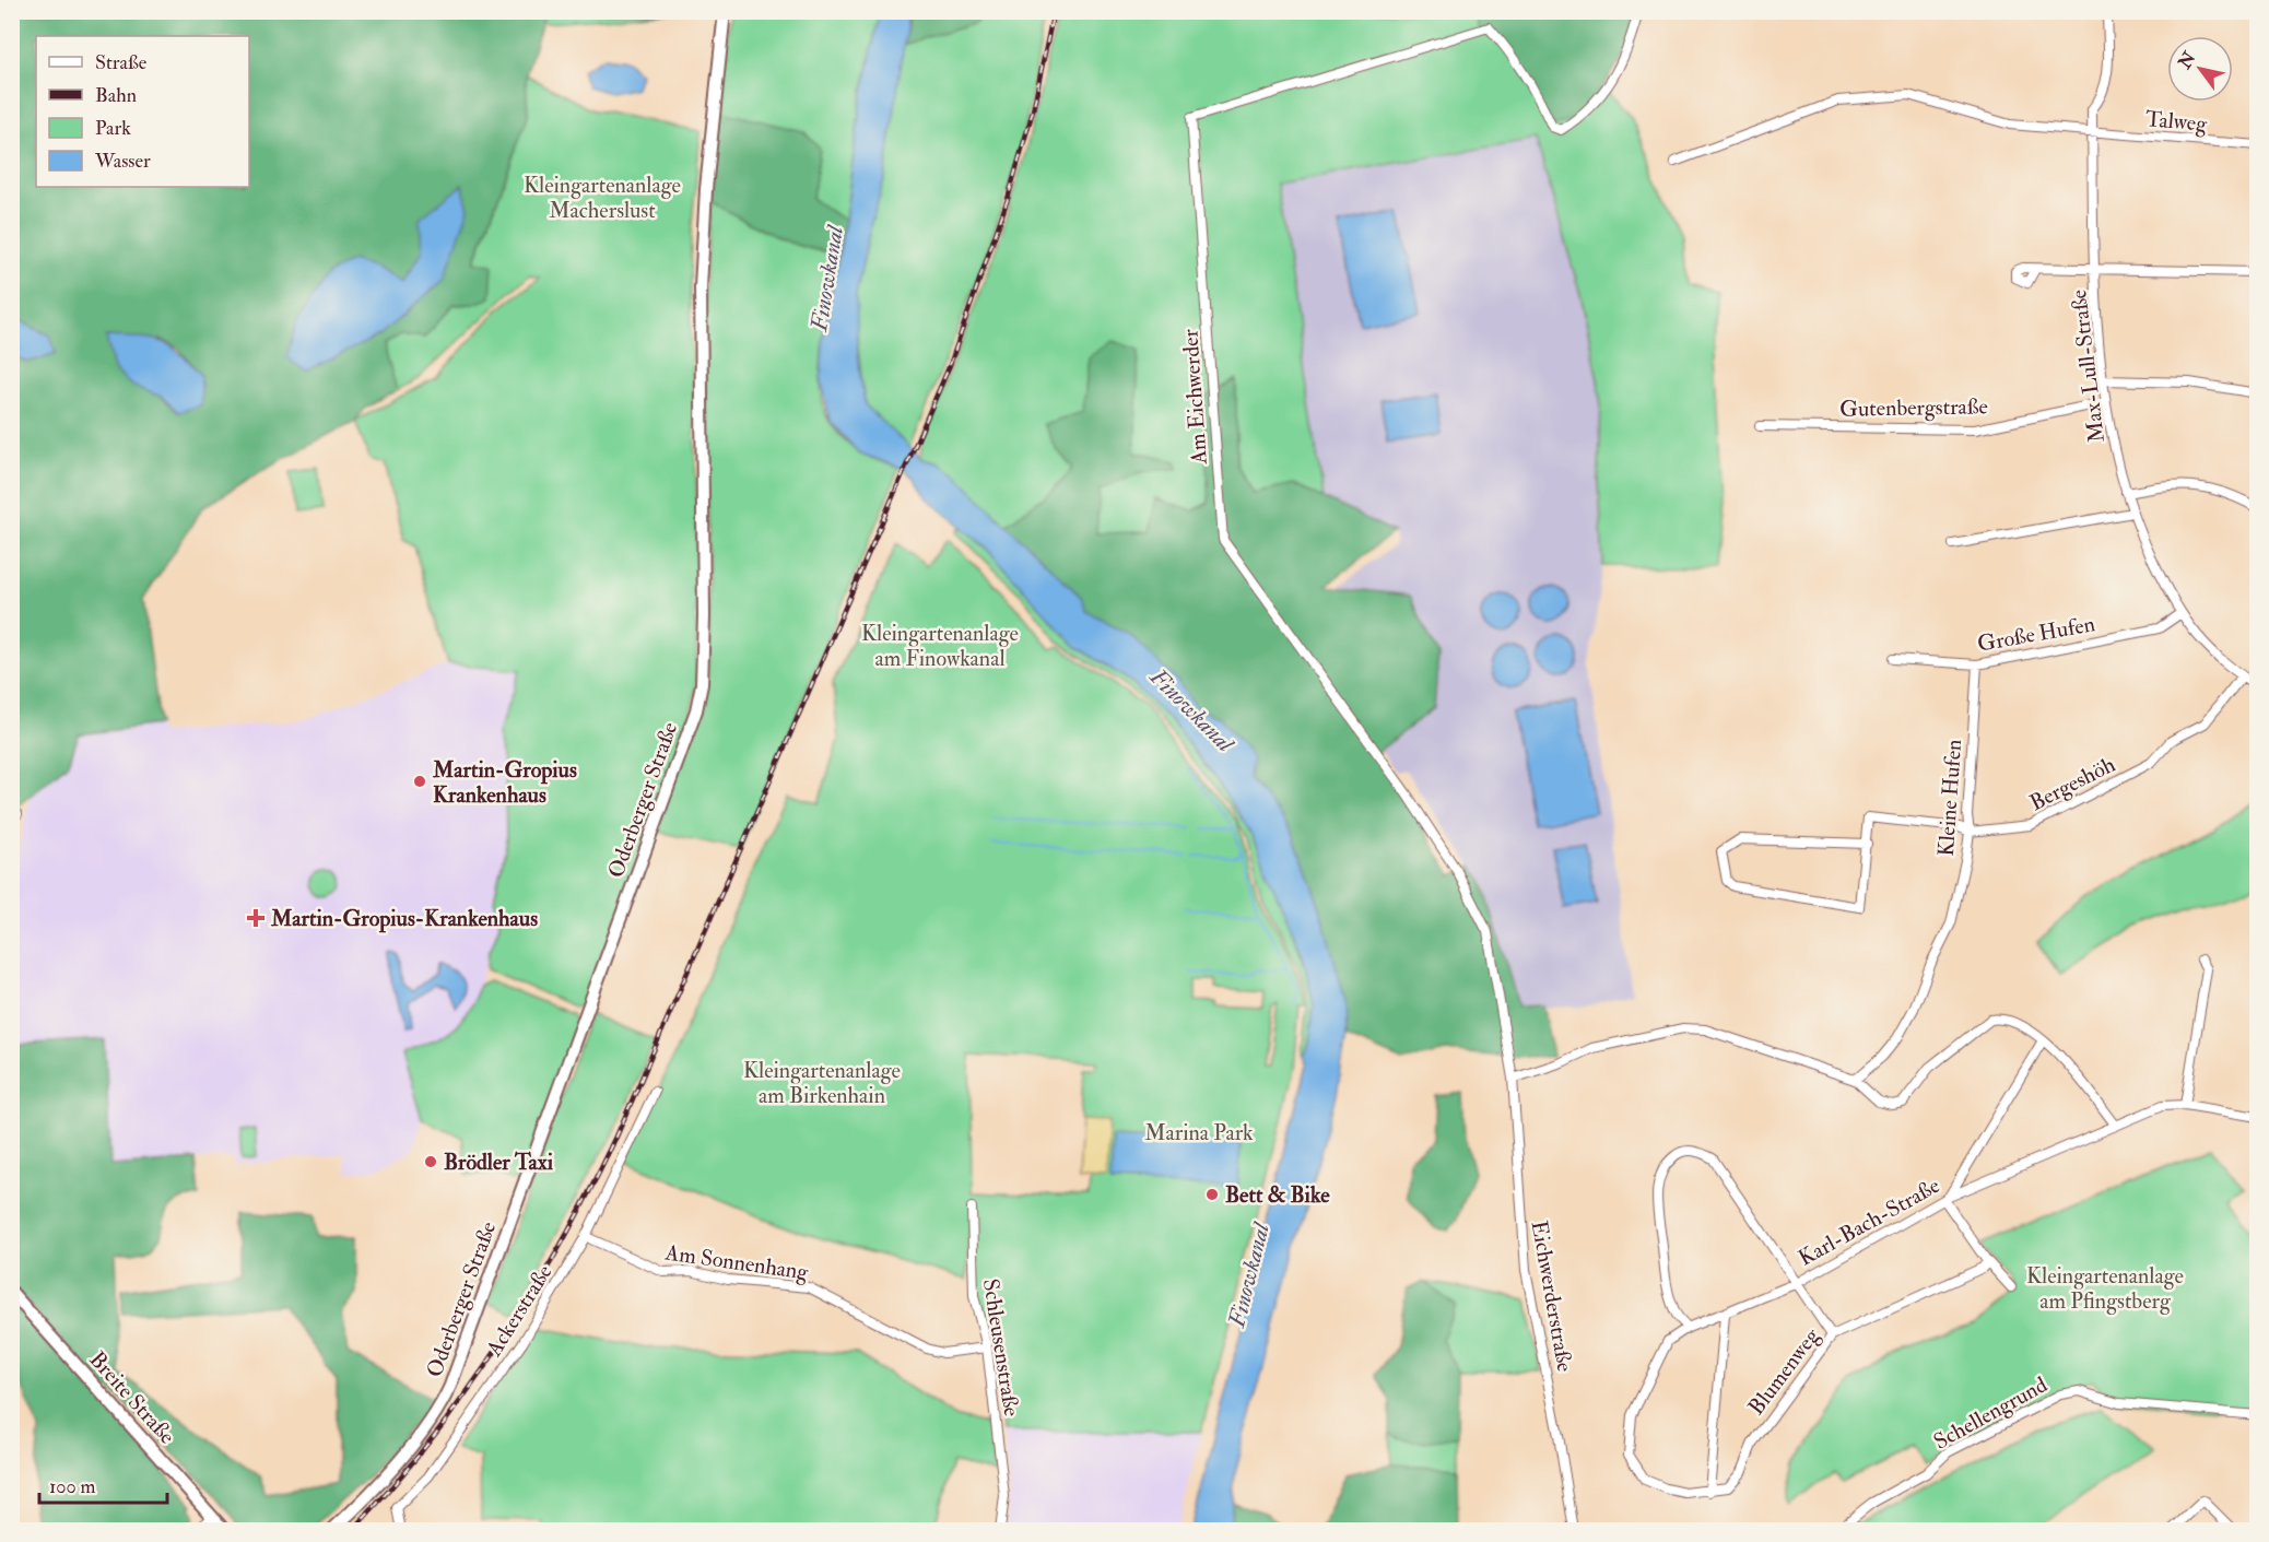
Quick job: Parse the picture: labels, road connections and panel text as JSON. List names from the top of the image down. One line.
{"streets":{"main road":["Oderberger Straße","Breite Straße"],"street":["Talweg","Max-Lull-Straße","Am Eichwerder","Gutenbergstraße","Große Hufen","Bergeshöh","Kleine Hufen","Karl-Bach-Straße","Am Sonnenhang","Eichwerderstraße","Ackerstraße","Schleusenstraße","Blumenweg","Schellengrund"]},"crossings":[["Talweg","Max-Lull-Straße"],["Max-Lull-Straße","Gutenbergstraße"],["Max-Lull-Straße","Große Hufen"],["Max-Lull-Straße","Bergeshöh"],["Am Eichwerder","Eichwerderstraße"],["Große Hufen","Kleine Hufen"],["Bergeshöh","Kleine Hufen"],["Karl-Bach-Straße","Blumenweg"],["Am Sonnenhang","Schleusenstraße"]],"water":["Finowkanal"],"parks":["Kleingartenanlage Macherslust","Kleingartenanlage am Finowkanal","Kleingartenanlage am Birkenhain","Marina Park","Kleingartenanlage am Pfingstberg"],"places":{"other":["Martin-Gropius Krankenhaus","Brödler Taxi","Bett & Bike"],"health":["Martin-Gropius-Krankenhaus"]},"legend":["Straße","Bahn","Park","Wasser"],"scale_bar":"100 m","north":"top left"}
